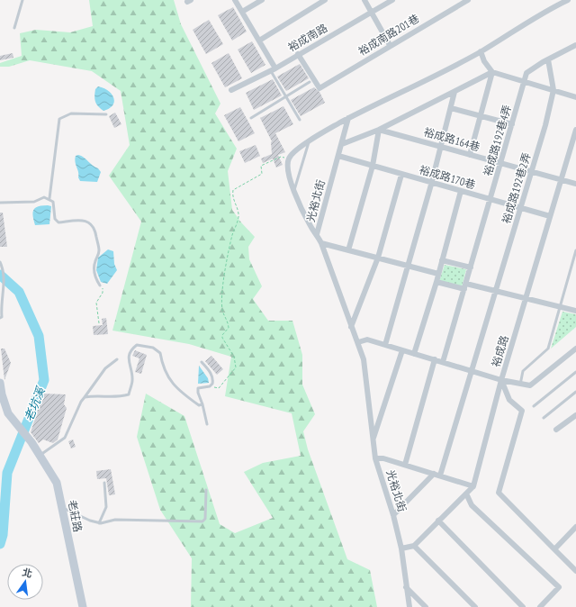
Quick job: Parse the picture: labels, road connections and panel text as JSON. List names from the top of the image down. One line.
{"streets":{"street":["裕成南路201巷","裕成南路","裕成路164巷","裕成路192巷4弄","裕成路170巷","裕成路192巷2弄","光裕北街","裕成路","老莊路"]},"crossings":[["裕成南路201巷","裕成南路"],["裕成路164巷","裕成路192巷4弄"],["裕成路164巷","裕成路192巷2弄"],["裕成路164巷","裕成路"],["裕成路192巷4弄","裕成路170巷"],["裕成路170巷","裕成路192巷2弄"],["裕成路170巷","光裕北街"],["裕成路170巷","裕成路"]],"water":["老坑溪"],"north":"top"}
